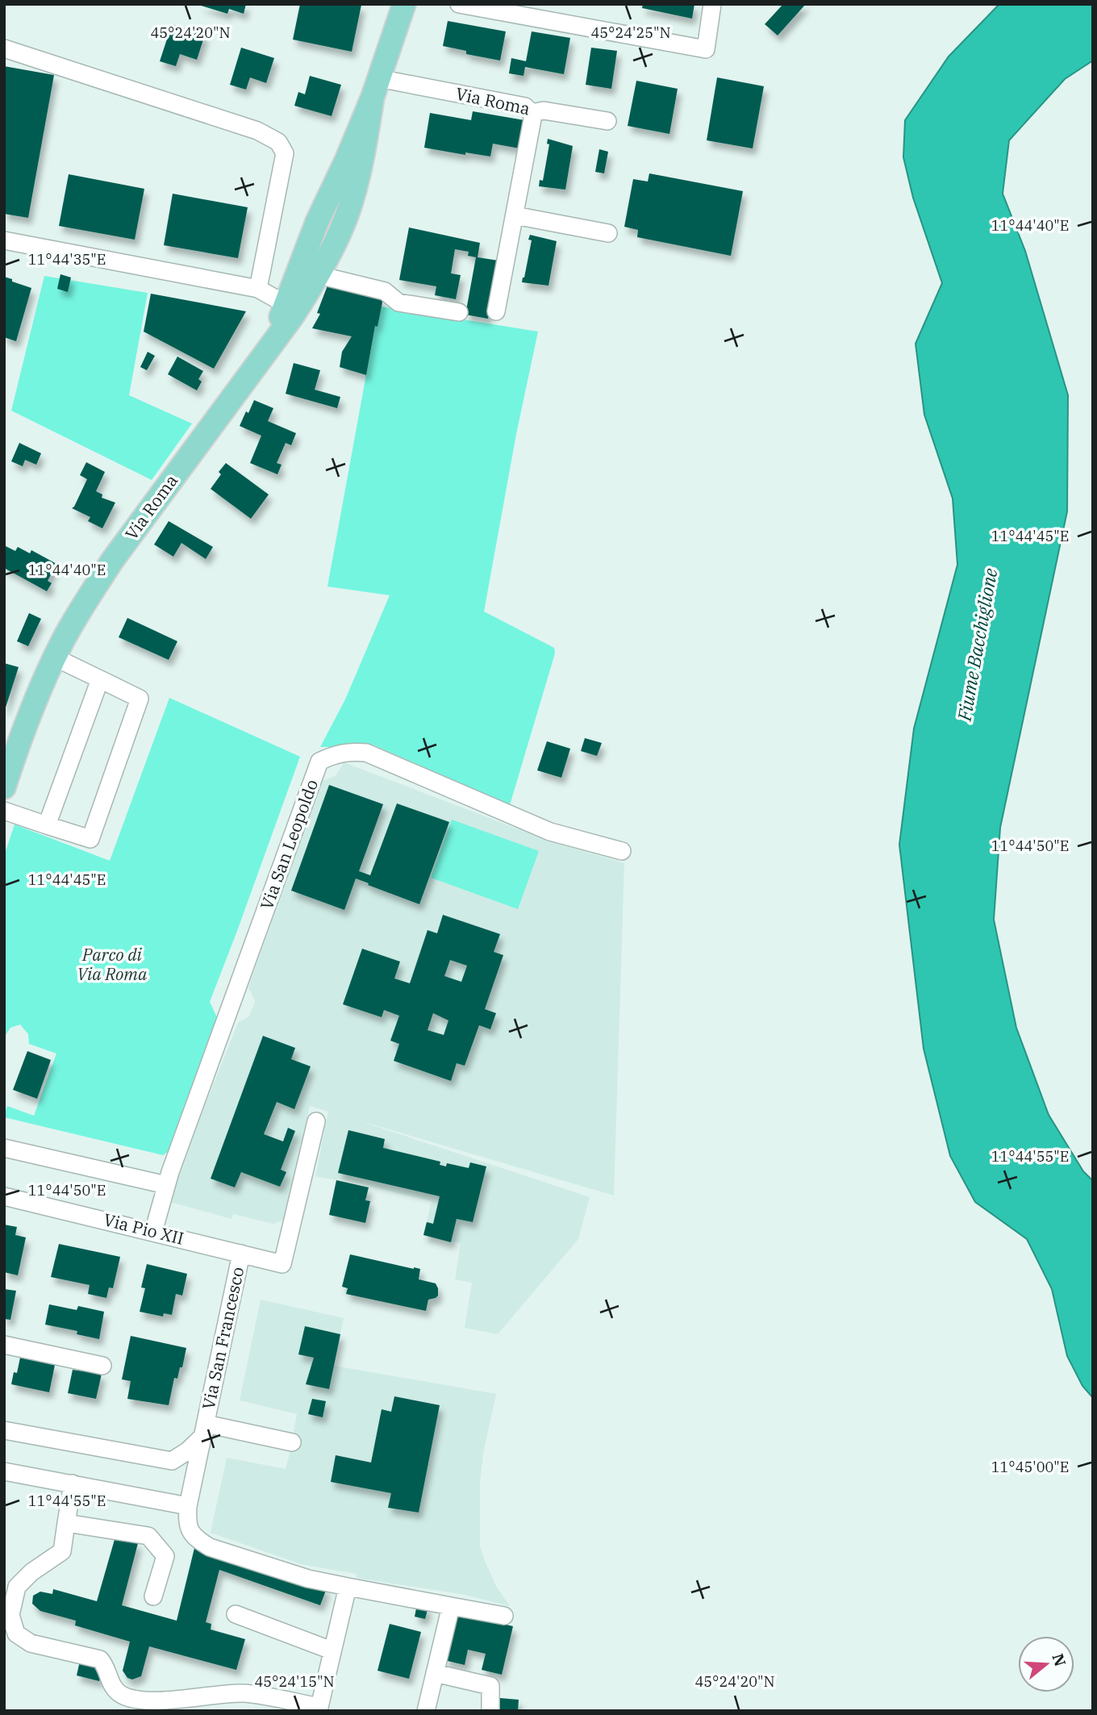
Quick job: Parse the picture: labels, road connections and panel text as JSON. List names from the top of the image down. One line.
{"streets":{"main road":["Via Roma"],"street":["Via San Leopoldo","Via Pio XII","Via San Francesco"]},"crossings":[["Via San Leopoldo","Via Pio XII"],["Via Pio XII","Via San Francesco"]],"water":["Fiume Bacchiglione"],"parks":["Parco di Via Roma"],"north":"right","coordinates":["45°24'20\"N","45°24'25\"N","11°44'40\"E","11°44'35\"E","11°44'45\"E","11°44'50\"E","11°44'55\"E","11°45'00\"E","45°24'15\"N"]}
